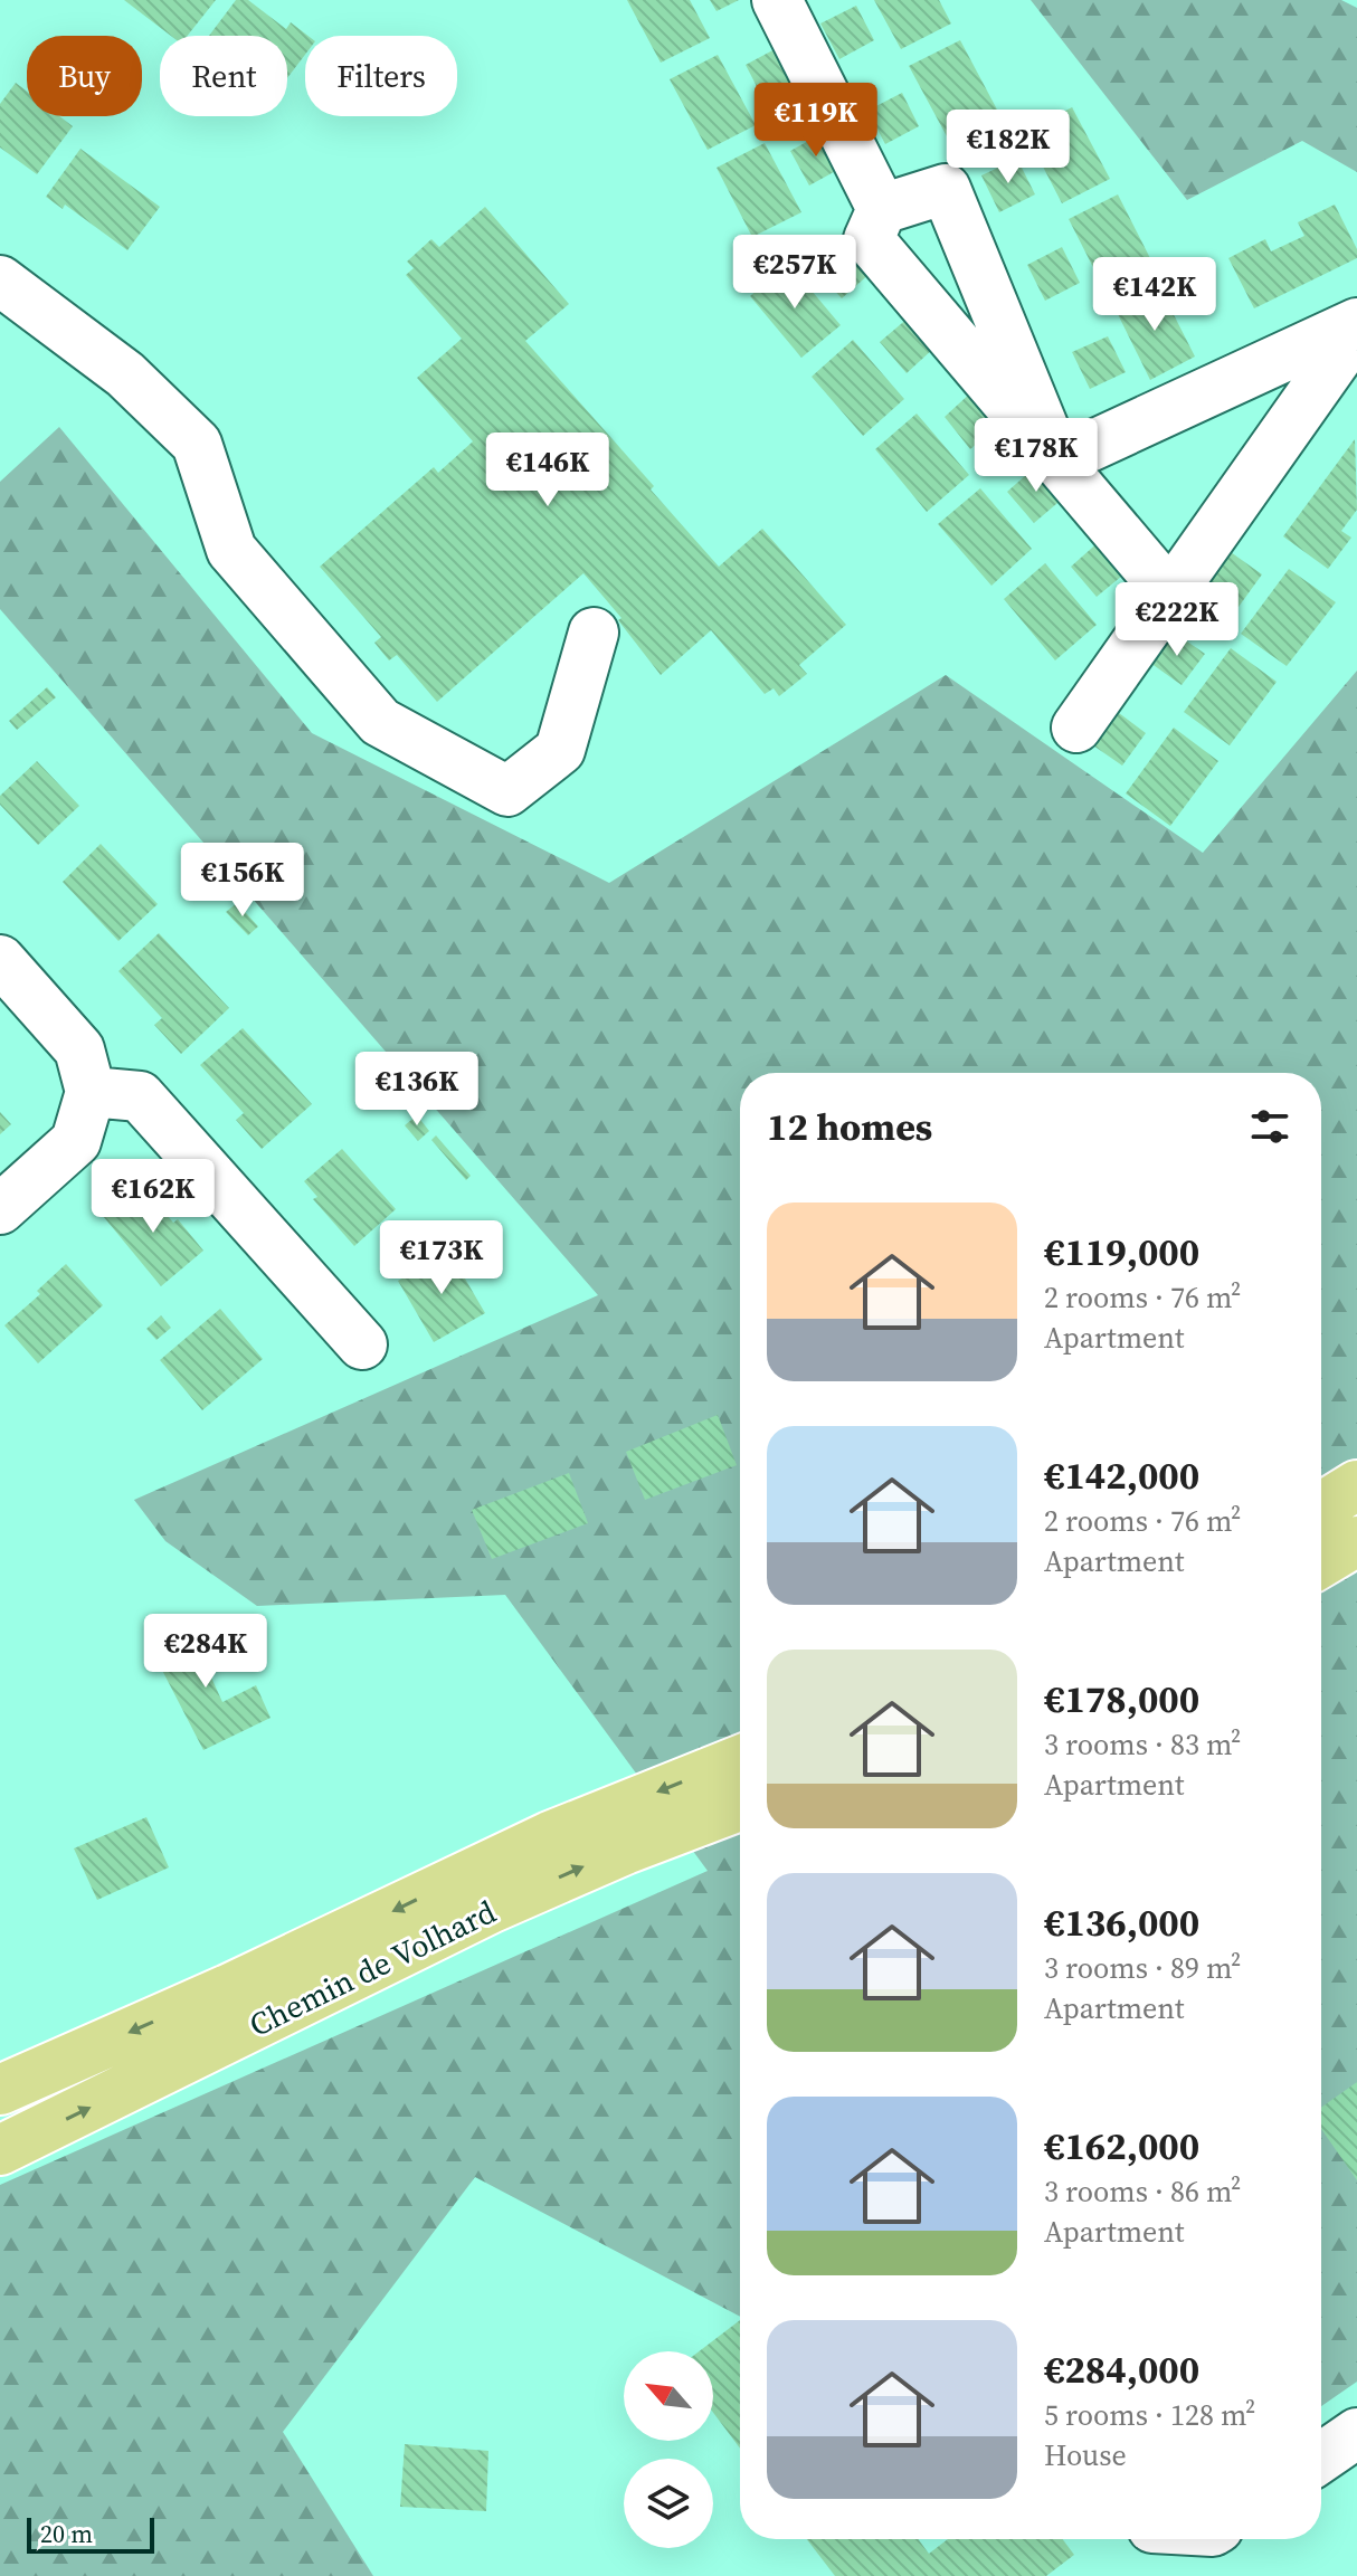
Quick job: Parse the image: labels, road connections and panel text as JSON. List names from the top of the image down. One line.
{"streets":{"main road":["Chemin de Volhard"]},"scale_bar":"20 m","north":"top left","page":{"chip":["Buy","Rent","Filters"],"price":["€119K","€182K","€257K","€142K","€178K","€146K","€222K","€156K","€136K","€162K","€173K","€284K"],"heading":"12 homes","list":[{"name":"€119,000","note":"2 rooms · 76 m² · Apartment"},{"name":"€142,000","note":"2 rooms · 76 m² · Apartment"},{"name":"€178,000","note":"3 rooms · 83 m² · Apartment"},{"name":"€136,000","note":"3 rooms · 89 m² · Apartment"},{"name":"€162,000","note":"3 rooms · 86 m² · Apartment"},{"name":"€284,000","note":"5 rooms · 128 m² · House"}],"scale":"20 m"}}
